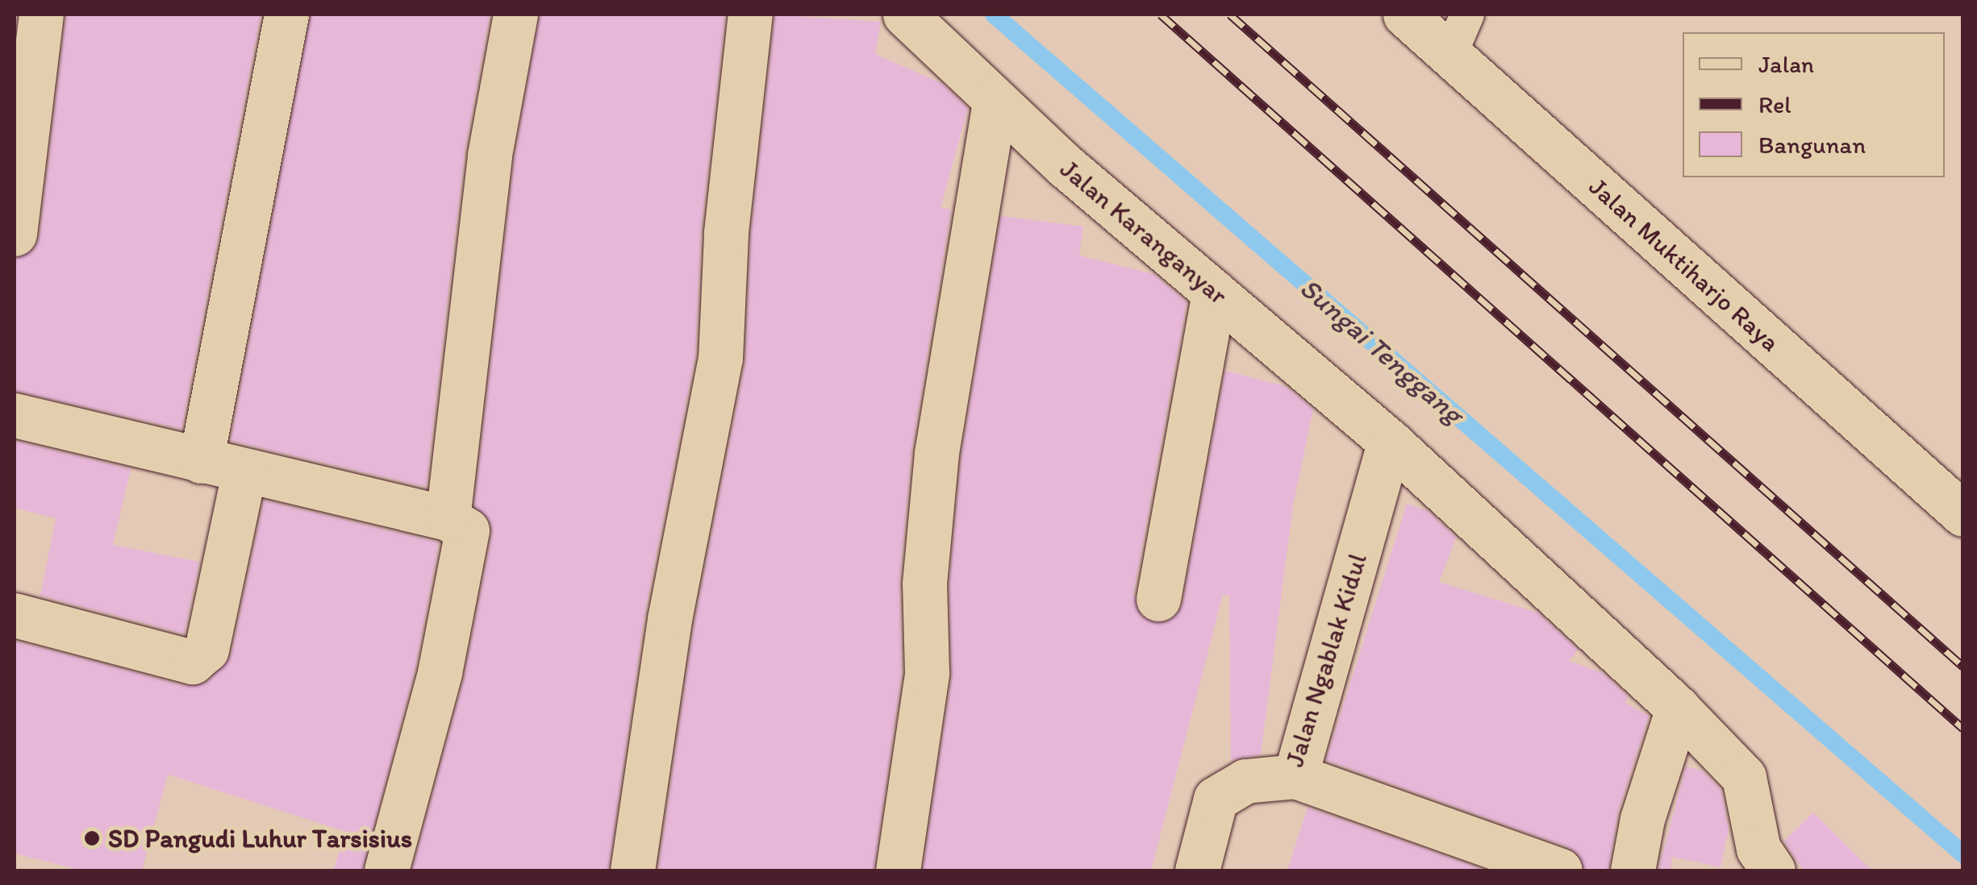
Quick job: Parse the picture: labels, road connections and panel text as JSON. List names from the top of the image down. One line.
{"streets":{"street":["Jalan Karanganyar","Jalan Muktiharjo Raya","Jalan Ngablak Kidul"]},"crossings":[["Jalan Karanganyar","Jalan Ngablak Kidul"]],"water":["Sungai Tenggang"],"places":["SD Pangudi Luhur Tarsisius"],"legend":["Jalan","Rel","Bangunan"]}
